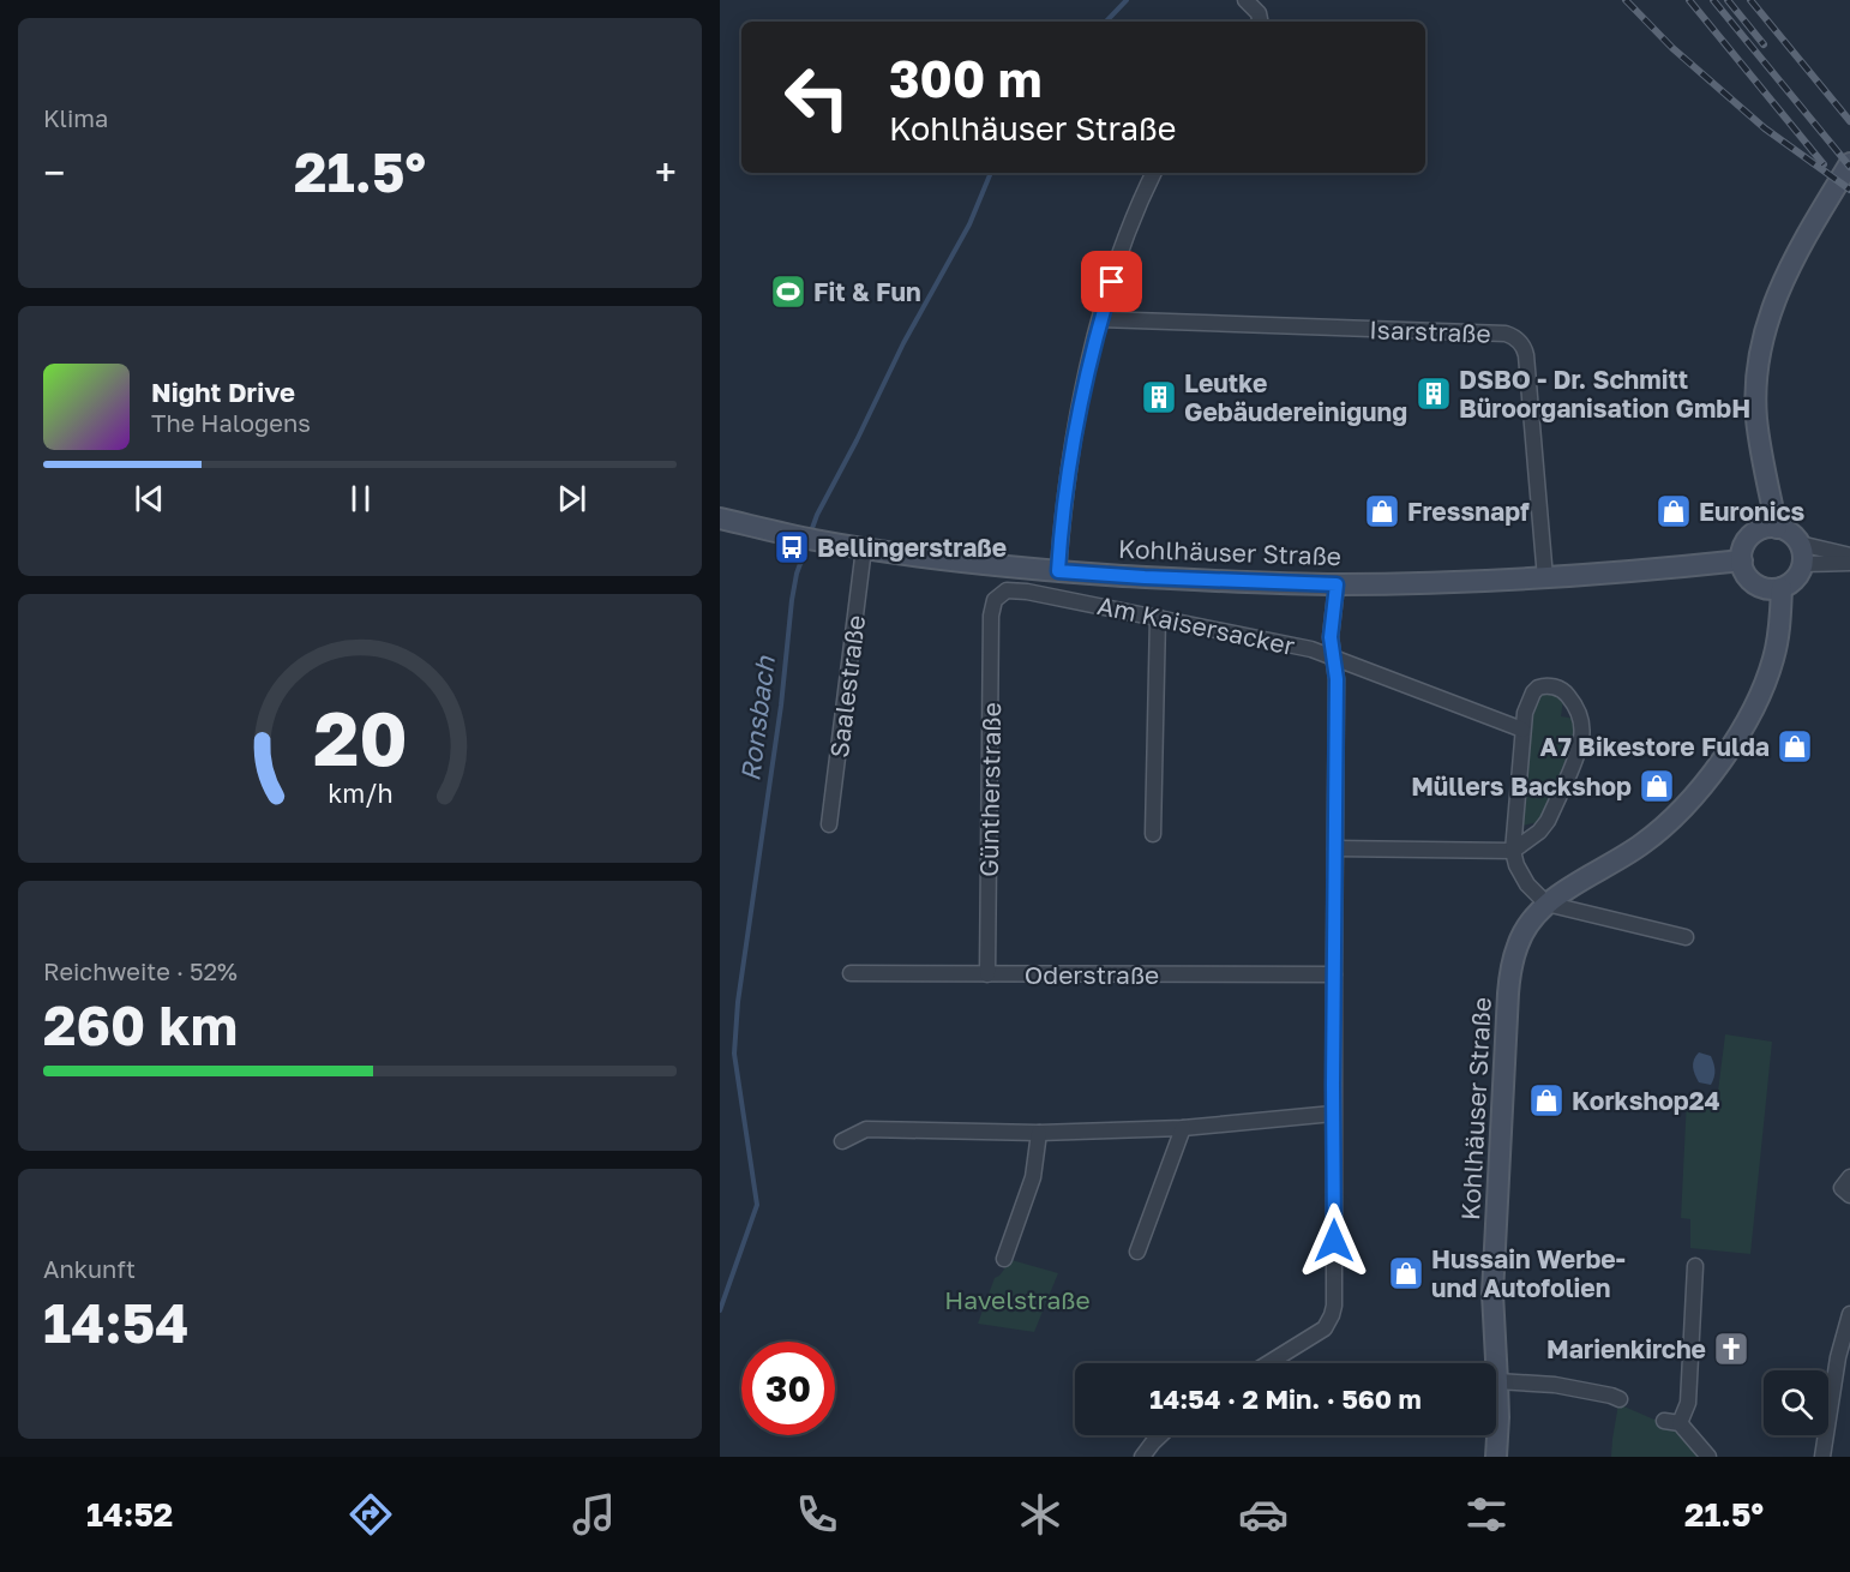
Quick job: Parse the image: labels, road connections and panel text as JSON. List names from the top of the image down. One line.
{"streets":{"main road":["Kohlhäuser Straße"],"street":["Isarstraße","Am Kaisersacker","Saalestraße","Güntherstraße","Oderstraße"]},"crossings":[["Isarstraße","Kohlhäuser Straße"],["Kohlhäuser Straße","Saalestraße"],["Am Kaisersacker","Güntherstraße"],["Güntherstraße","Oderstraße"]],"water":["Ronsbach"],"parks":["Havelstraße"],"places":{"sports":["Fit & Fun"],"building":["DSBO - Dr. Schmitt Büroorganisation GmbH","Leutke Gebäudereinigung"],"shop":["Fressnapf","Euronics","A7 Bikestore Fulda","Müllers Backshop","Korkshop24","Hussain Werbe- und Autofolien"],"bus stop":["Bellingerstraße"],"church":["Marienkirche"]},"page":{"tile":["Klima",["Reichweite · 52%","260 km"],["Ankunft","14:54"]],"turn":["300 m","Kohlhäuser Straße"],"heat":["−","21.5°","+"],"song":["Night Drive","The Halogens"],"limit":"30","trip":"14:54 · 2 Min. · 560 m","tabs":["14:52","21.5°"],"gauge":["20","km/h"]}}
